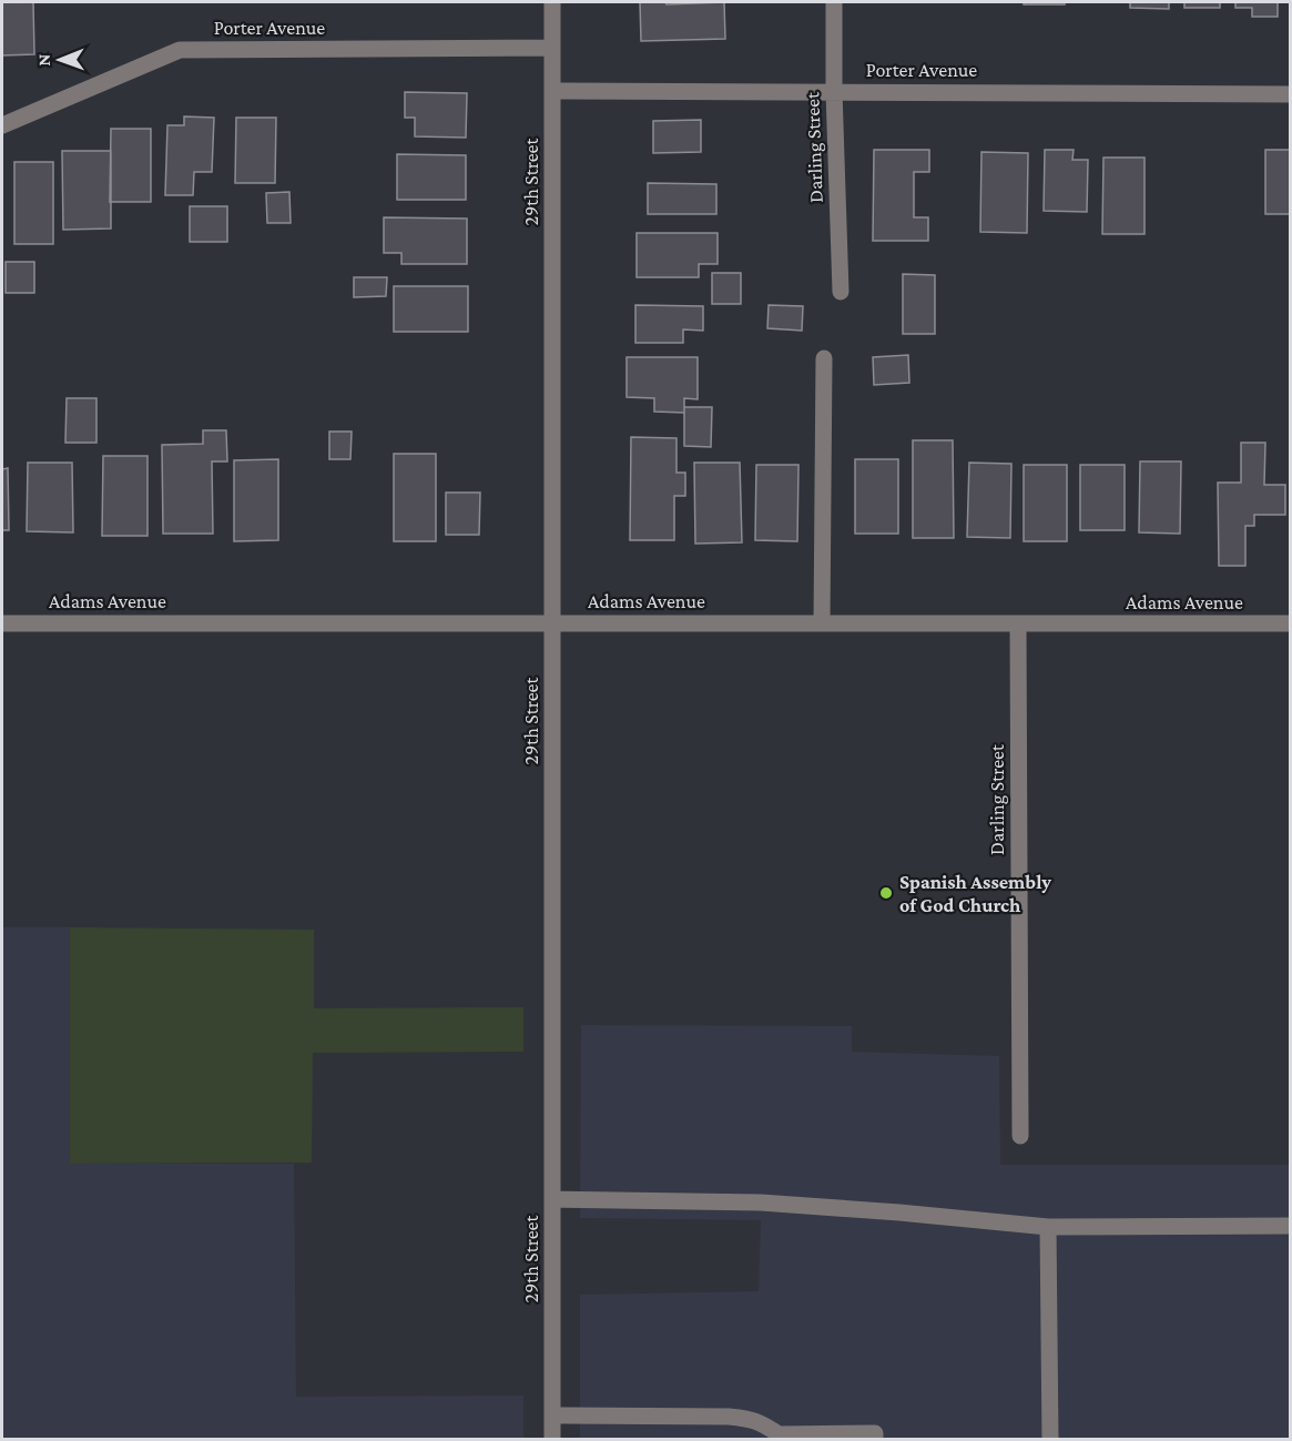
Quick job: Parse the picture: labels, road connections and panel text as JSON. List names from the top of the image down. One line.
{"streets":{"street":["Porter Avenue","Darling Street","29th Street","Adams Avenue"]},"crossings":[["Porter Avenue","Darling Street"],["Porter Avenue","29th Street"],["Darling Street","Adams Avenue"],["29th Street","Adams Avenue"]],"places":["Spanish Assembly of God Church"],"north":"left"}
